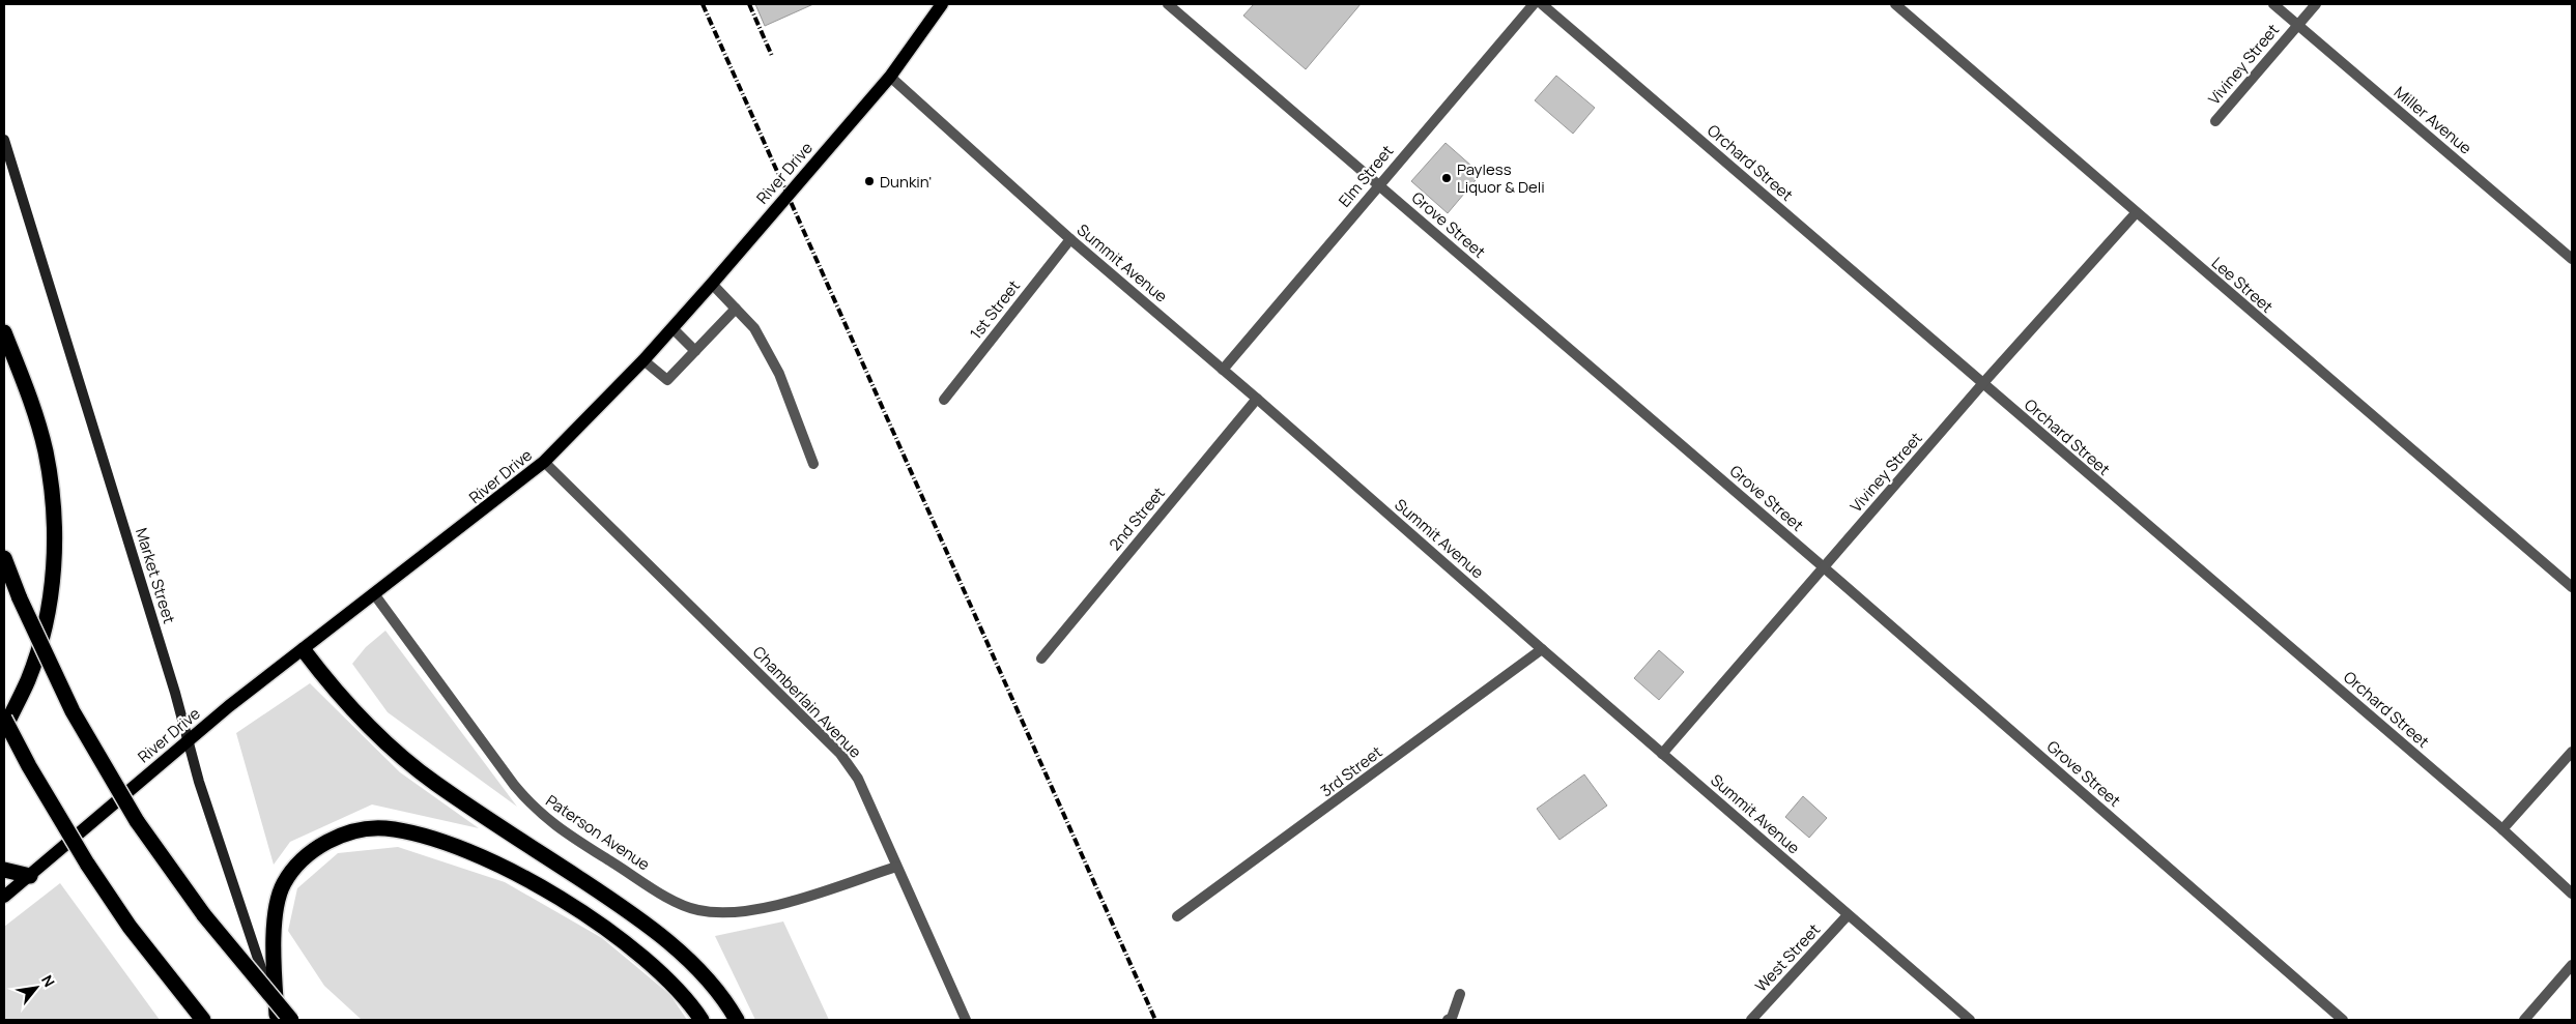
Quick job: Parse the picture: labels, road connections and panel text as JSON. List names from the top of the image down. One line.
{"streets":{"main road":["River Drive","Market Street"],"street":["Viviney Street","Miller Avenue","Orchard Street","Elm Street","Grove Street","Summit Avenue","Lee Street","1st Street","2nd Street","Chamberlain Avenue","3rd Street","Paterson Avenue","West Street"]},"crossings":[["Viviney Street","Miller Avenue"],["Viviney Street","Orchard Street"],["Viviney Street","Grove Street"],["Viviney Street","Summit Avenue"],["Viviney Street","Lee Street"],["River Drive","Summit Avenue"],["River Drive","Market Street"],["River Drive","Chamberlain Avenue"],["River Drive","Paterson Avenue"],["Elm Street","Grove Street"],["Elm Street","Summit Avenue"],["Summit Avenue","1st Street"],["Summit Avenue","2nd Street"],["Summit Avenue","3rd Street"],["Summit Avenue","West Street"],["Chamberlain Avenue","Paterson Avenue"]],"places":["Payless Liquor & Deli","Dunkin'"],"north":"top right"}
